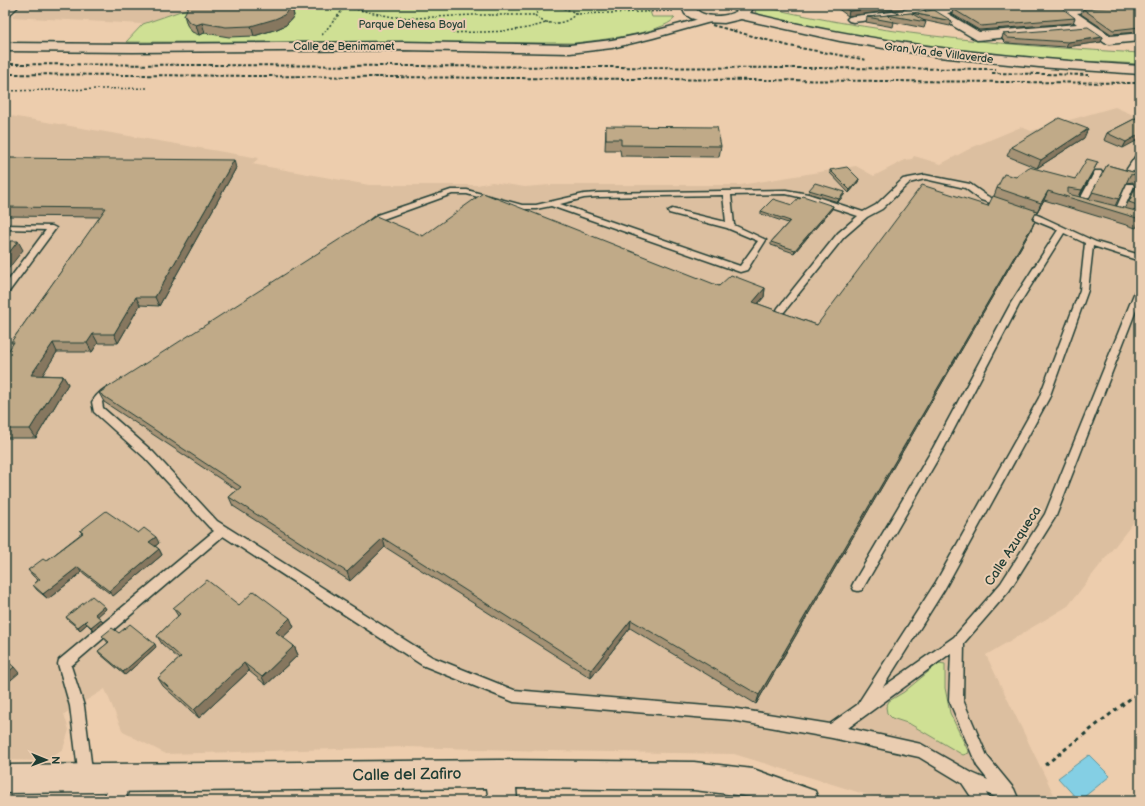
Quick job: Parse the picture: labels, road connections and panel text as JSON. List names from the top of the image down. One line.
{"streets":{"street":["Calle de Benimamet","Gran Vía de Villaverde","Calle del Zafiro"],"lane":["Calle Azuqueca"]},"parks":["Parque Dehesa Boyal"],"north":"right"}
